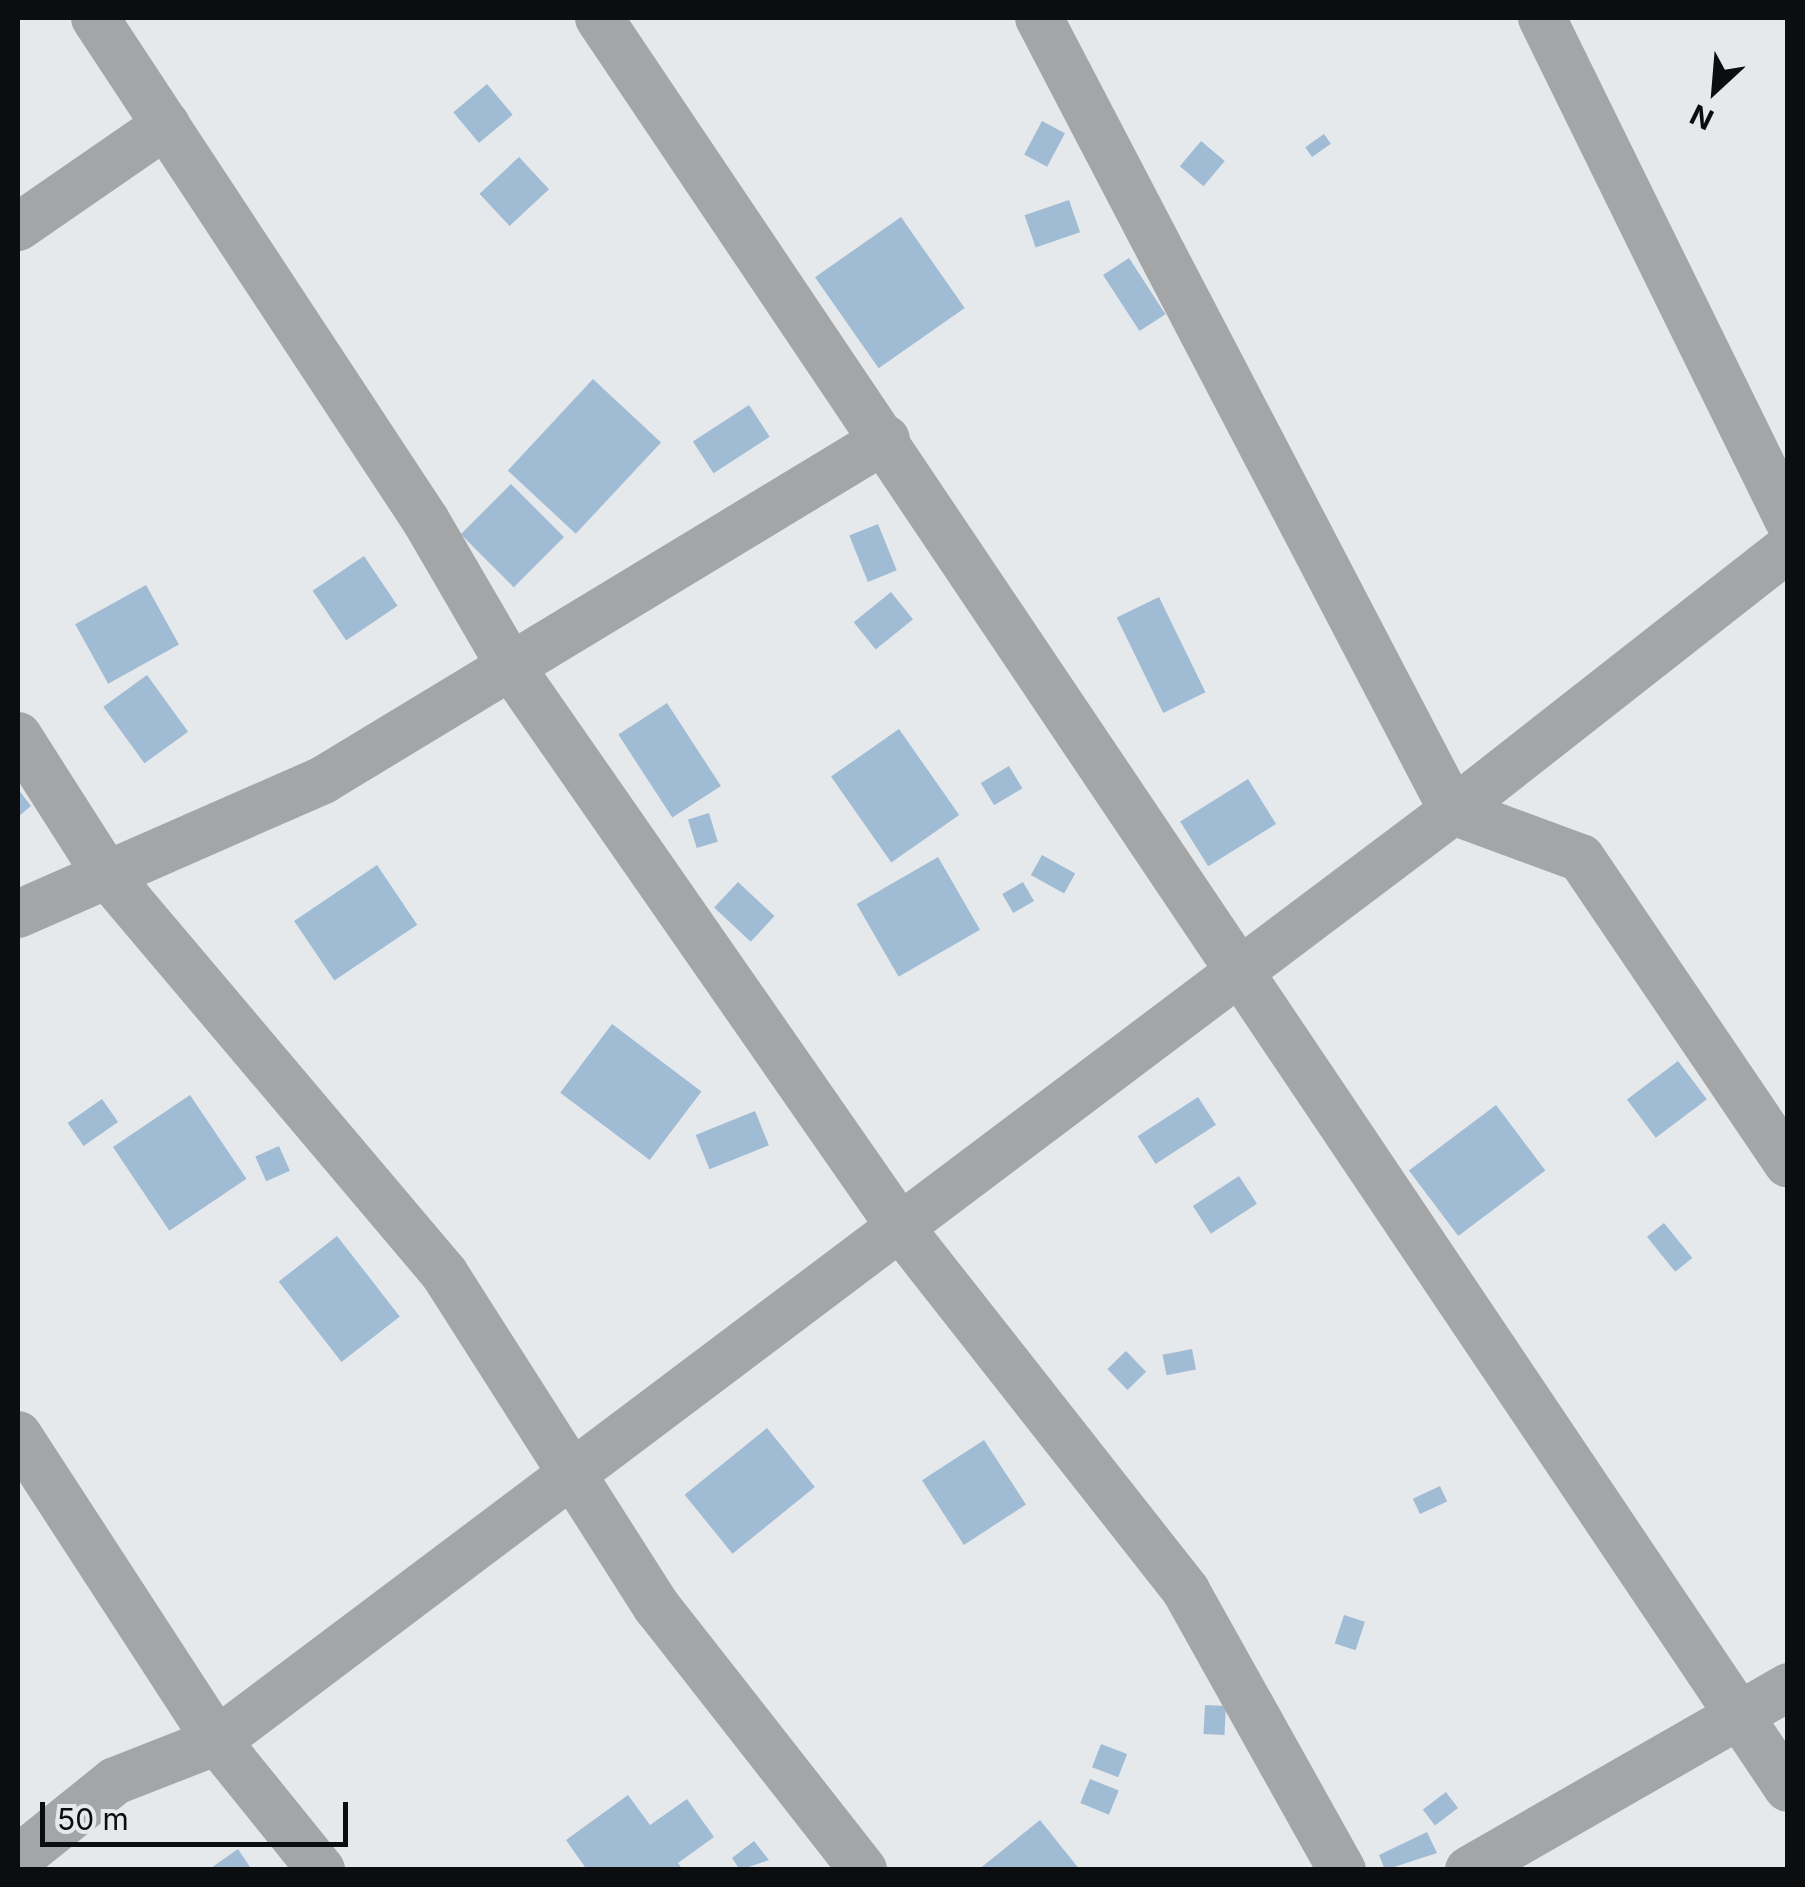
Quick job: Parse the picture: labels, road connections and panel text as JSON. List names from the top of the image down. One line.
{"scale_bar":"50 m","north":"bottom left"}
